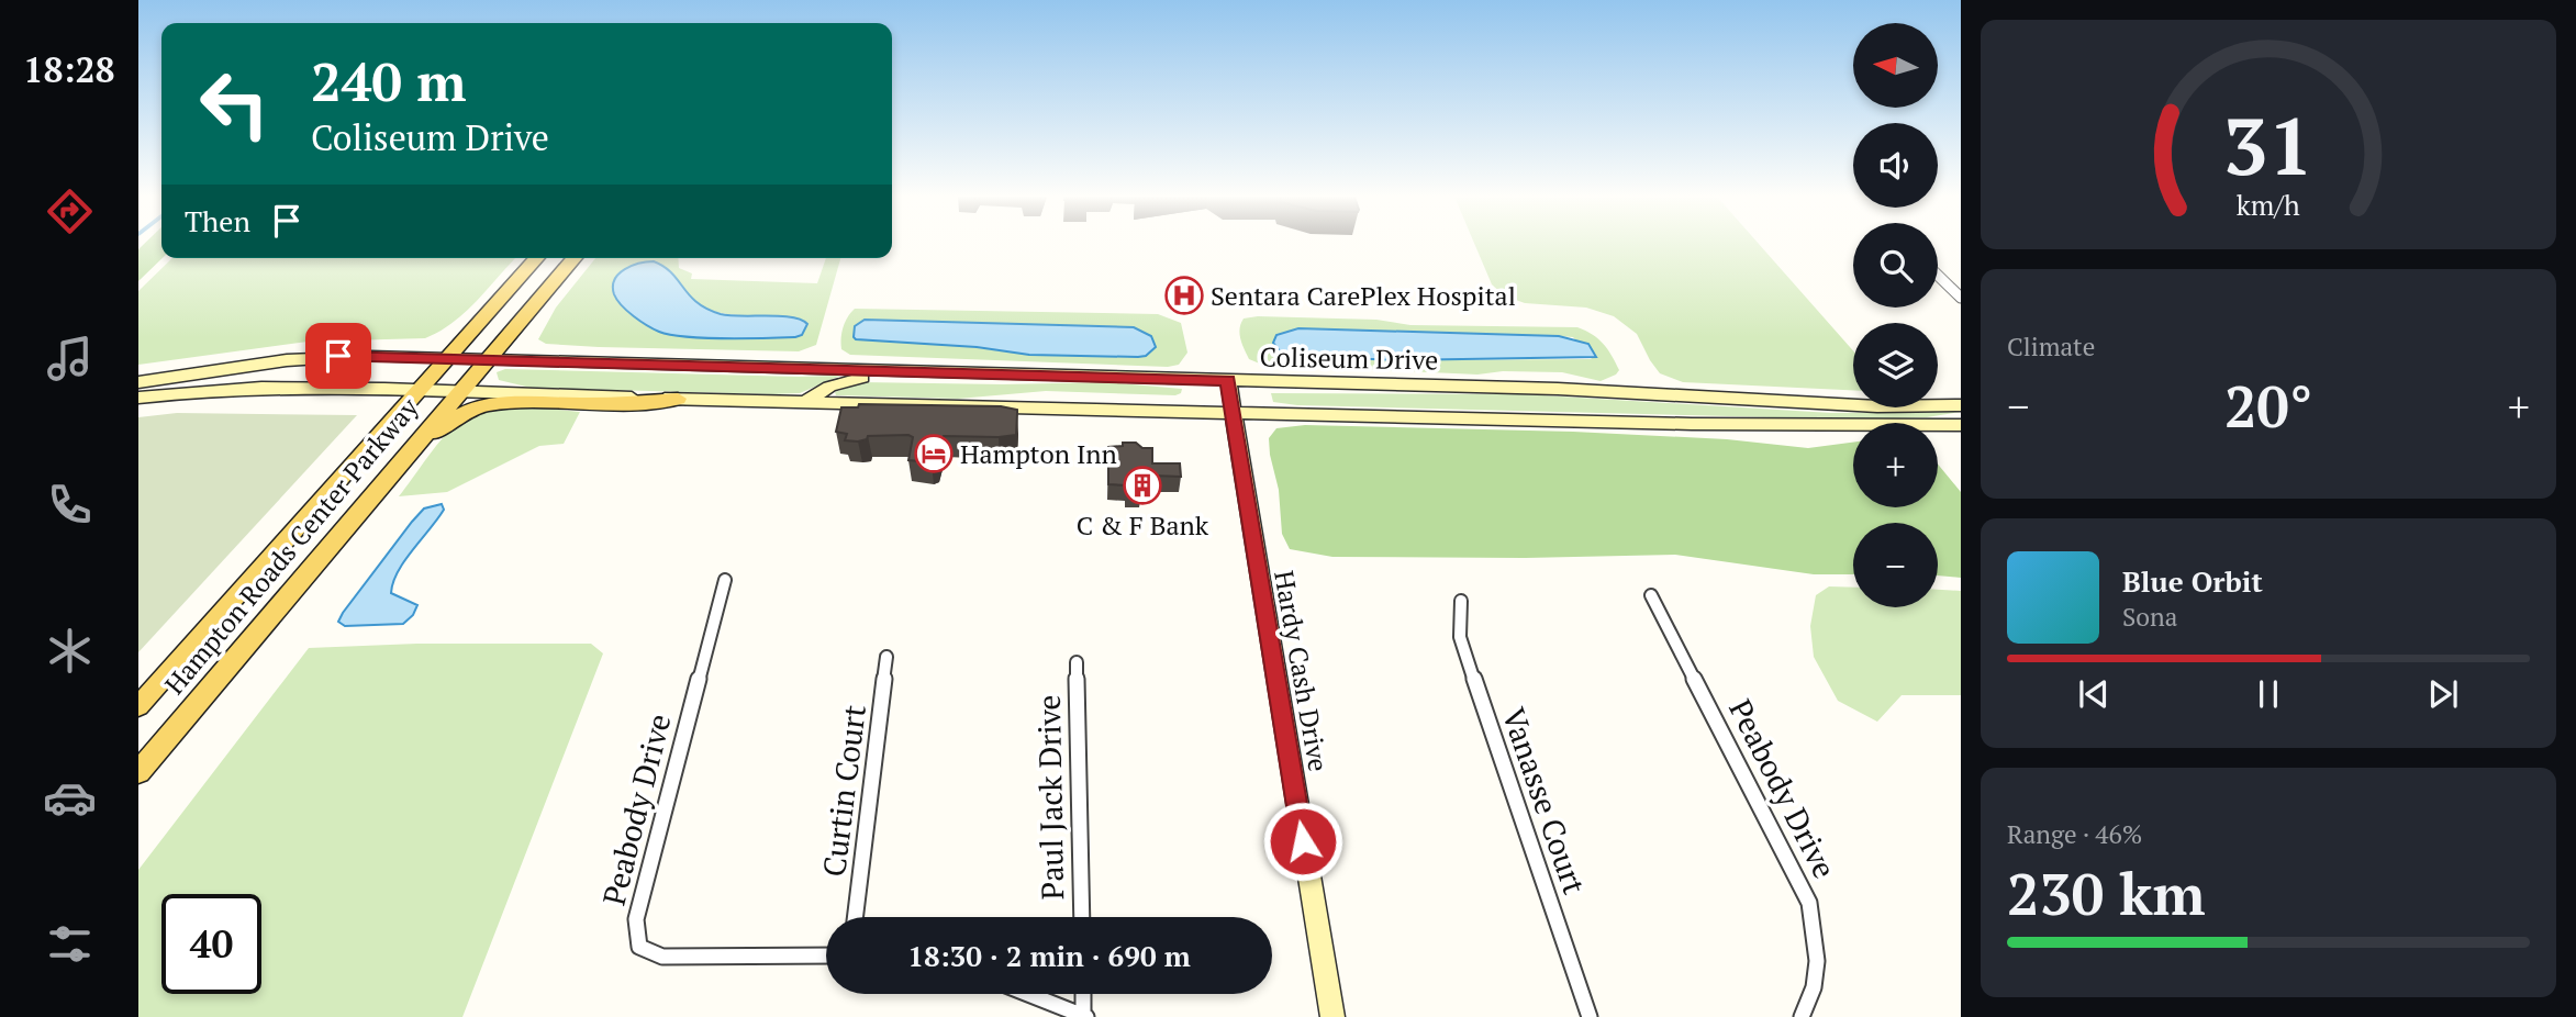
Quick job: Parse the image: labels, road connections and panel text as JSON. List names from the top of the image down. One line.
{"streets":{"main road":["Hampton Roads Center Parkway"],"street":["Coliseum Drive","Hardy Cash Drive","Peabody Drive","Curtin Court","Paul Jack Drive","Vanasse Court"]},"crossings":[["Coliseum Drive","Hampton Roads Center Parkway"],["Coliseum Drive","Hardy Cash Drive"]],"places":{"hospital":["Sentara CarePlex Hospital"],"hotel":["Hampton Inn"],"building":["C & F Bank"]},"north":"left","page":{"tabs":"18:28","map_buttons":["+","−"],"turn":["240 m","Coliseum Drive"],"then":"Then","tile":["Climate",["Range · 46%","230 km"]],"heat":["−","20°","+"],"song":["Blue Orbit","Sona"],"limit":"40","trip":"18:30 · 2 min · 690 m","gauge":["31","km/h"]}}
